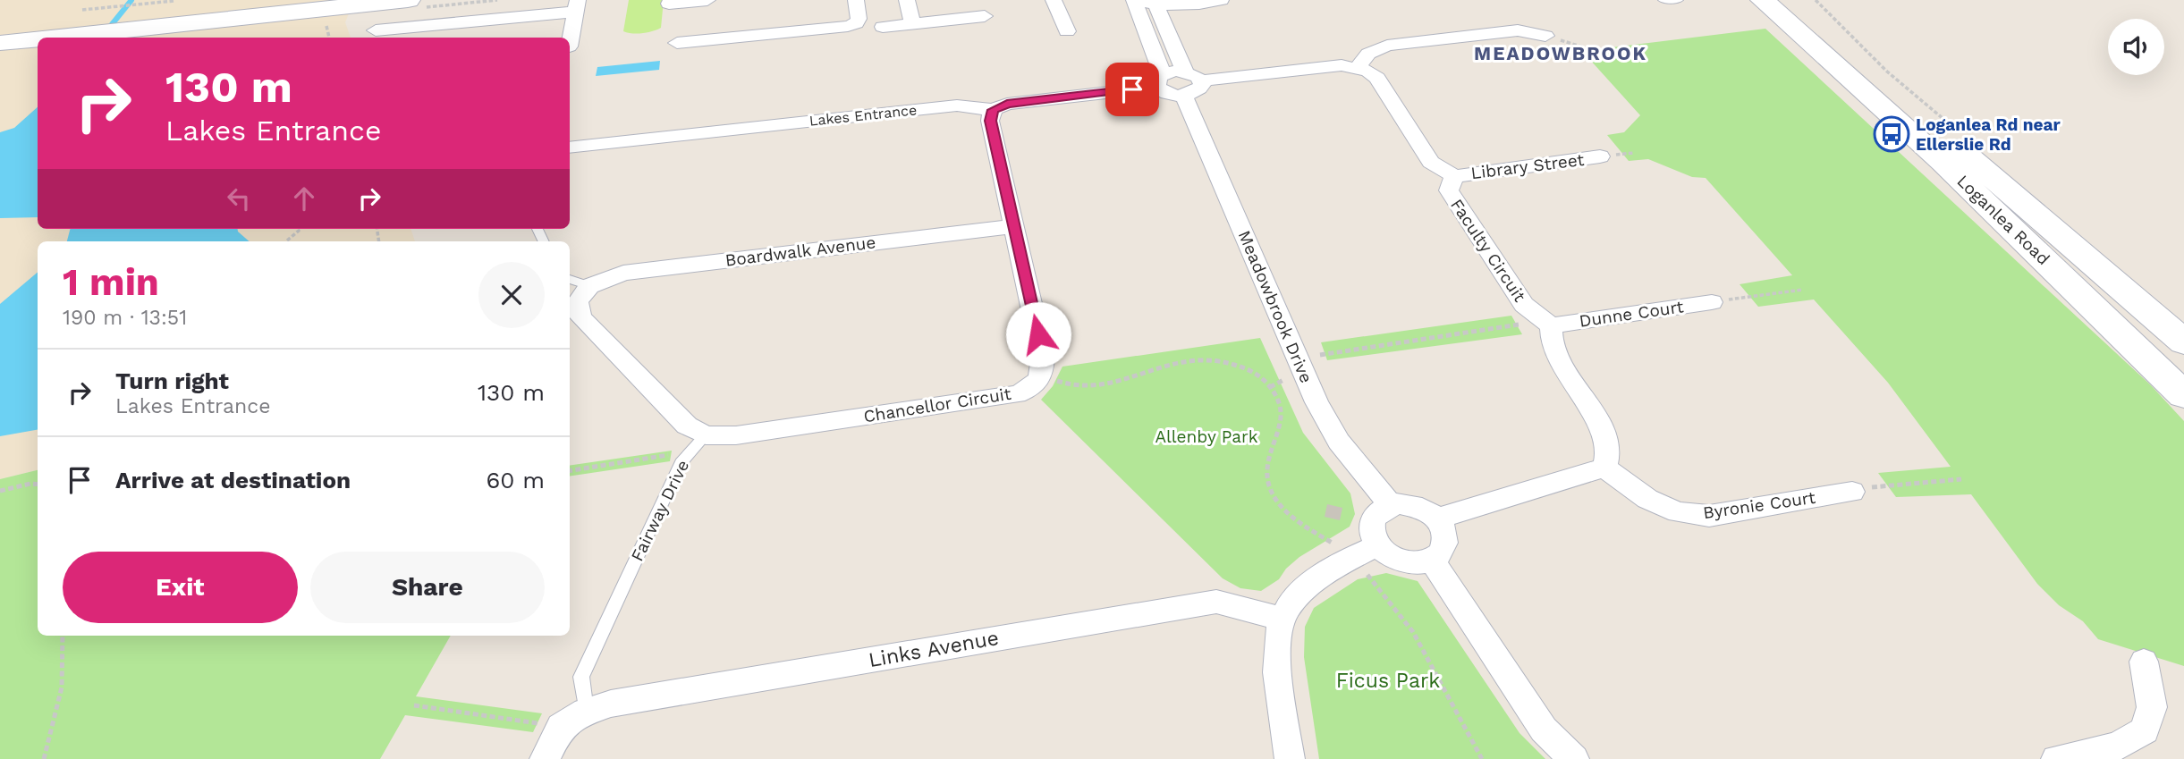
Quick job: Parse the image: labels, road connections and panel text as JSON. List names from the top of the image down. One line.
{"streets":{"main road":["Loganlea Road"],"street":["Lakes Entrance","Library Street","Faculty Circuit","Boardwalk Avenue","Meadowbrook Drive","Dunne Court","Chancellor Circuit","Byronie Court","Links Avenue"],"lane":["Fairway Drive"]},"crossings":[["Library Street","Faculty Circuit"],["Faculty Circuit","Dunne Court"],["Chancellor Circuit","Fairway Drive"],["Fairway Drive","Links Avenue"]],"districts":["MEADOWBROOK"],"parks":["Allenby Park","Ficus Park"],"places":{"bus stop":["Loganlea Rd near Ellerslie Rd"]},"page":{"turn":["130 m","Lakes Entrance"],"heading":["1 min","190 m · 13:51"],"list":[{"name":"Turn right","note":"Lakes Entrance","value":"130 m"},{"name":"Arrive at destination","value":"60 m"}],"buttons":["Exit","Share"]}}
